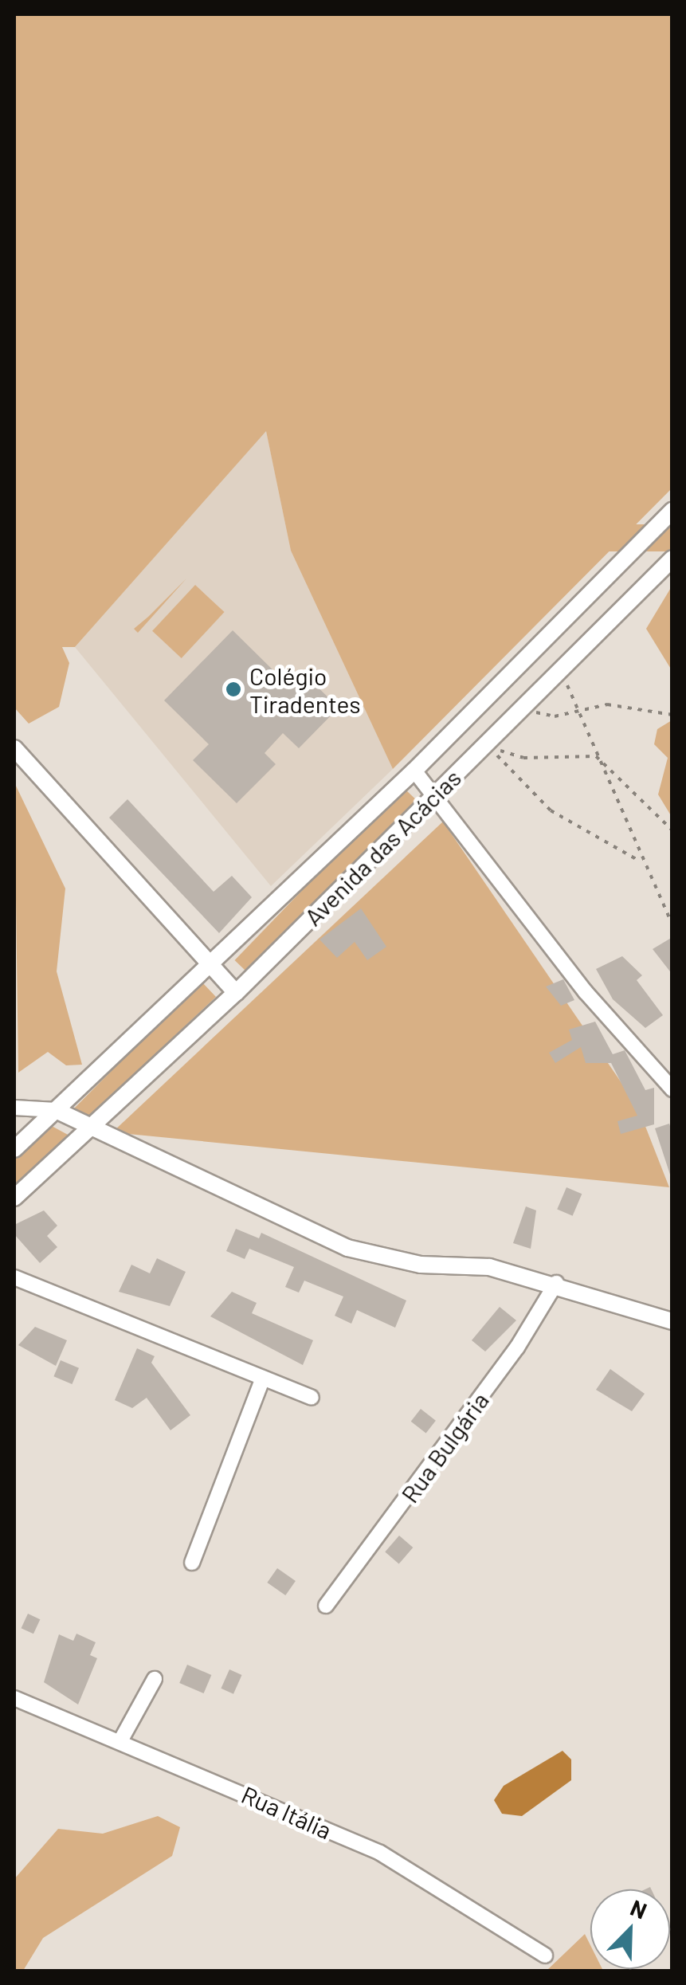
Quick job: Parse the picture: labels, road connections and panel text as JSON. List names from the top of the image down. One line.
{"streets":{"street":["Avenida das Acácias","Rua Bulgária","Rua Itália"]},"places":["Colégio Tiradentes"],"north":"top right"}
